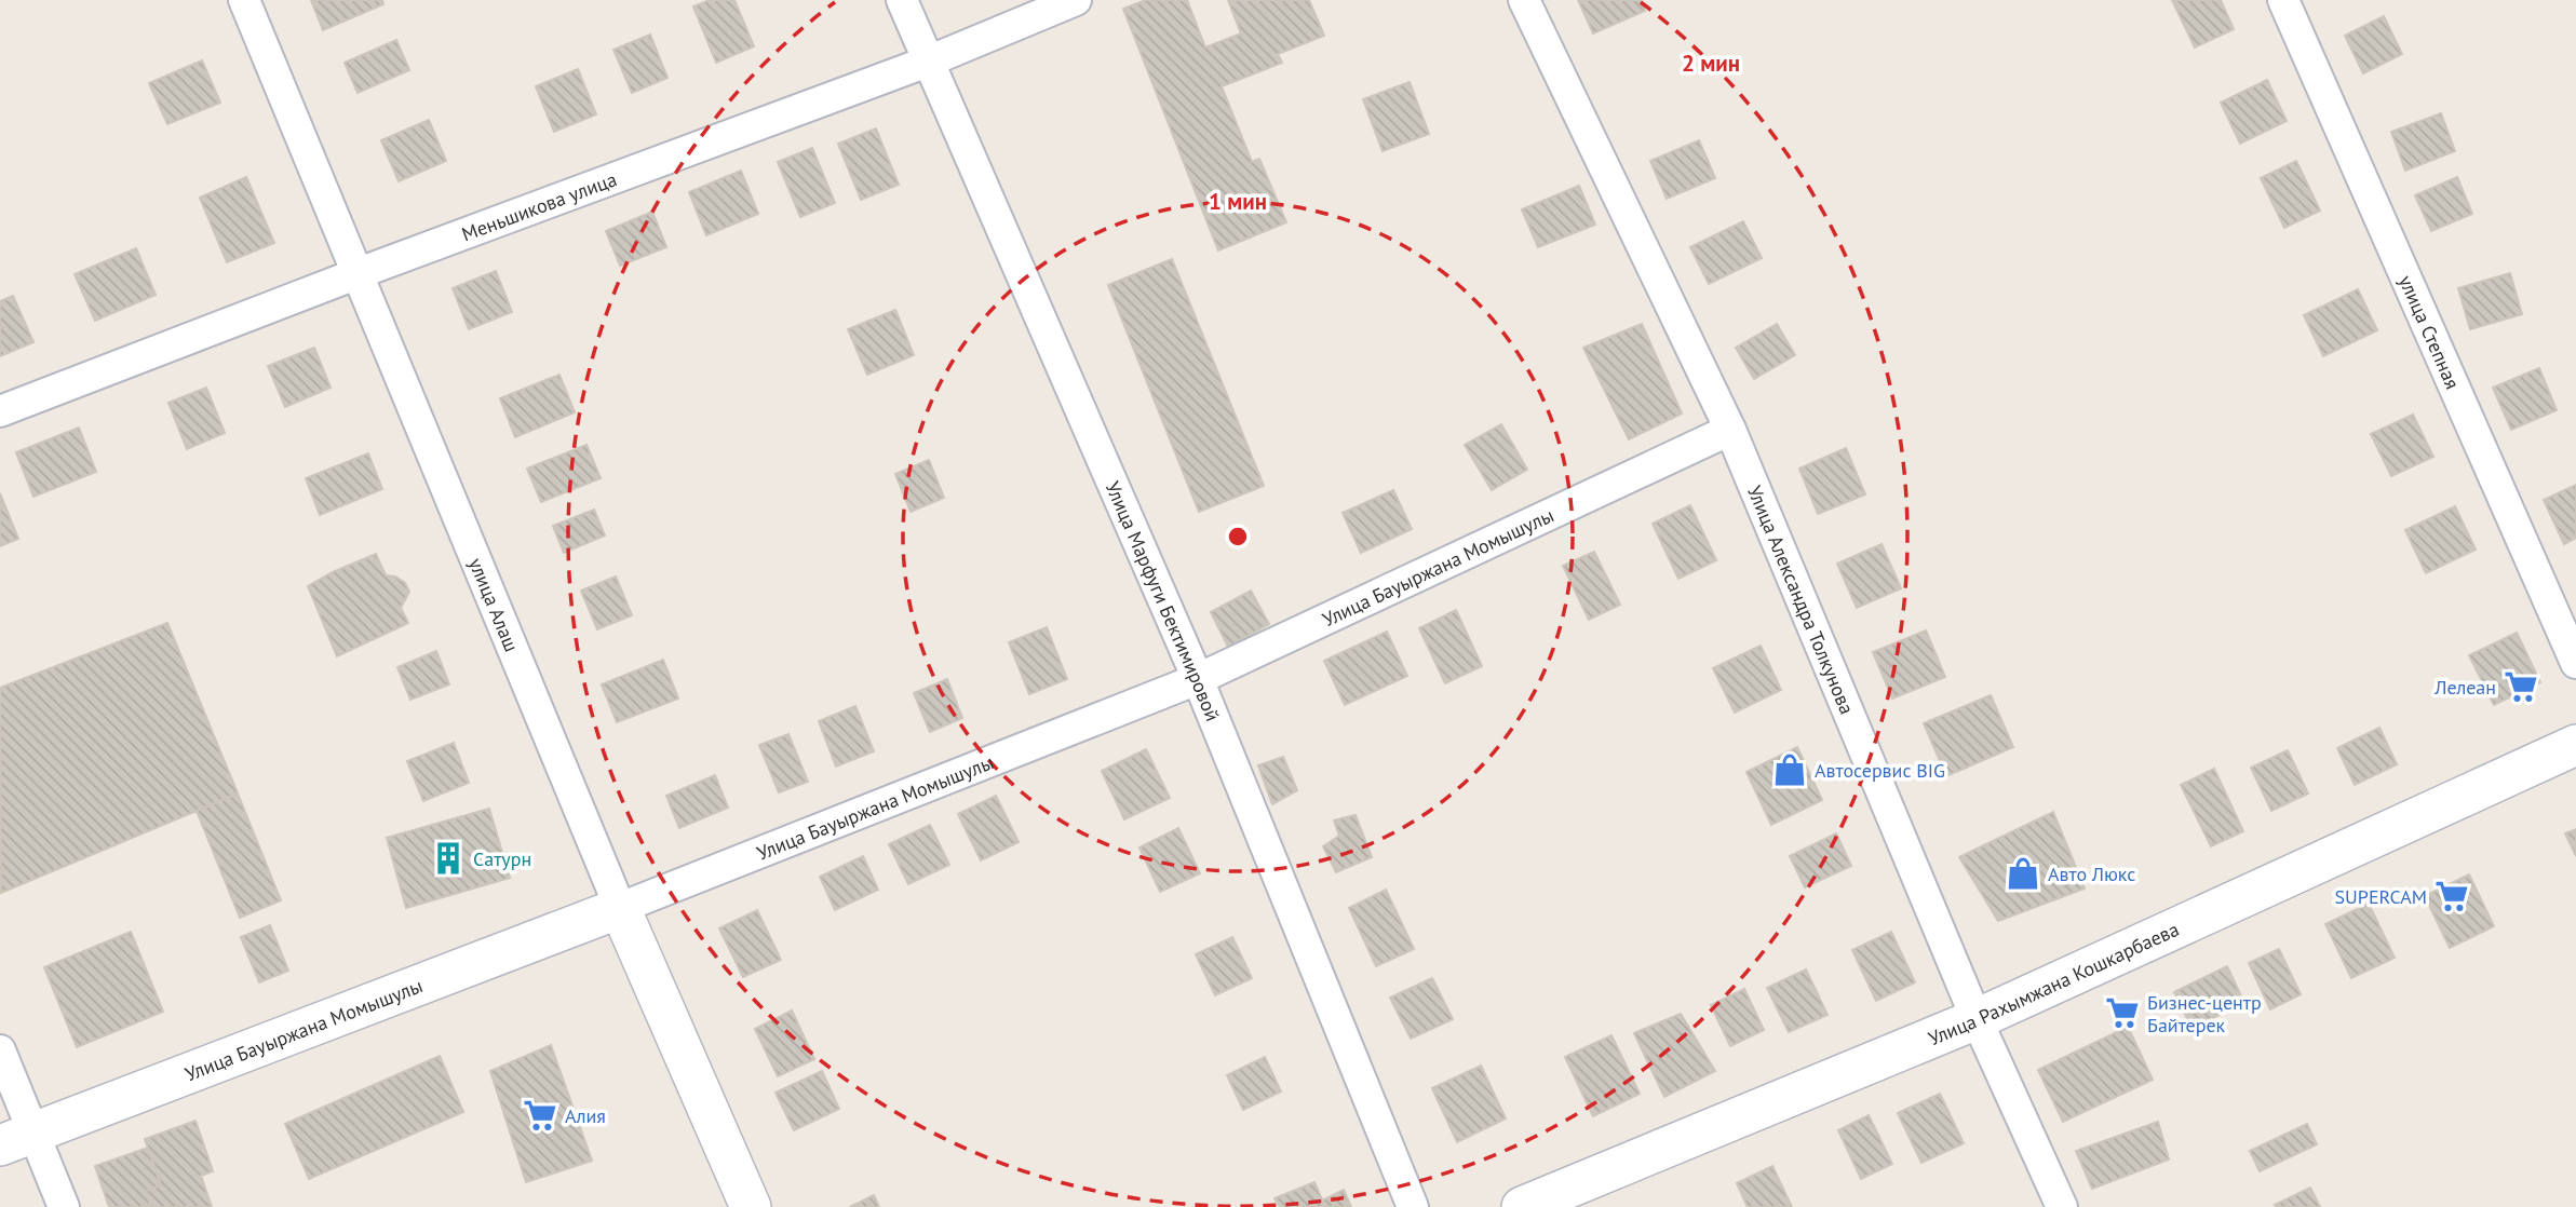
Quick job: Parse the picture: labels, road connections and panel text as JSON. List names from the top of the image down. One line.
{"streets":{"street":["Меньшикова улица","улица Степная","Улица Бауыржана Момышулы","Улица Александра Толкунова","Улица Марфуги Бектимировой","улица Алаш","Улица Рахымжана Кошкарбаева"]},"crossings":[["Меньшикова улица","Улица Марфуги Бектимировой"],["Меньшикова улица","улица Алаш"],["Улица Бауыржана Момышулы","Улица Александра Толкунова"],["Улица Бауыржана Момышулы","Улица Марфуги Бектимировой"],["Улица Бауыржана Момышулы","улица Алаш"],["Улица Александра Толкунова","Улица Рахымжана Кошкарбаева"]],"places":{"supermarket":["Лелеан","SUPERCAM","Бизнес-центр Байтерек","Алия"],"shop":["Автосервис BIG","Авто Люкс"],"building":["Сатурн"]},"rings":["2 мин","1 мин"]}
